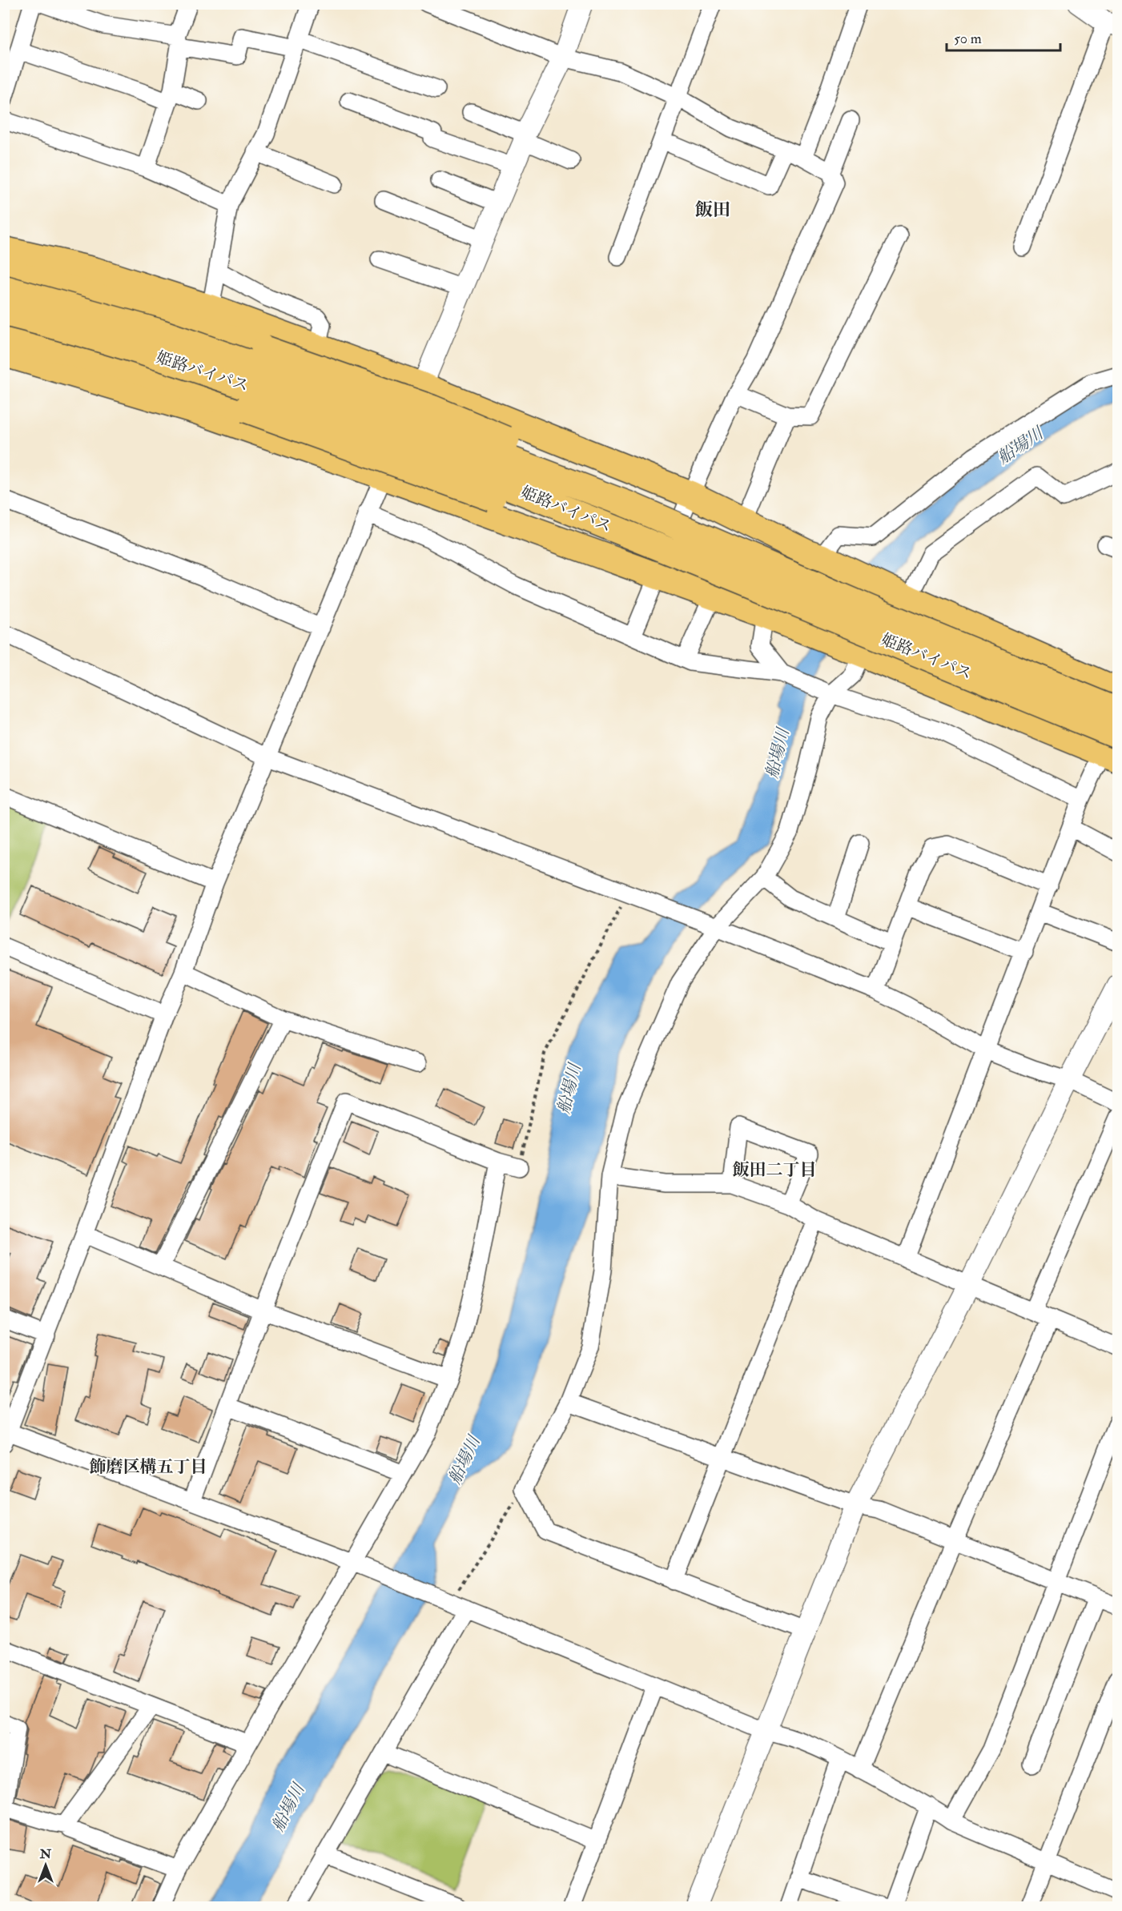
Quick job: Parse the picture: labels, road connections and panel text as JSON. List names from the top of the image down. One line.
{"streets":{"highway":["姫路バイパス"]},"districts":["飯田","飯田二丁目","飾磨区構五丁目"],"water":["船場川"],"scale_bar":"50 m","north":"top"}
